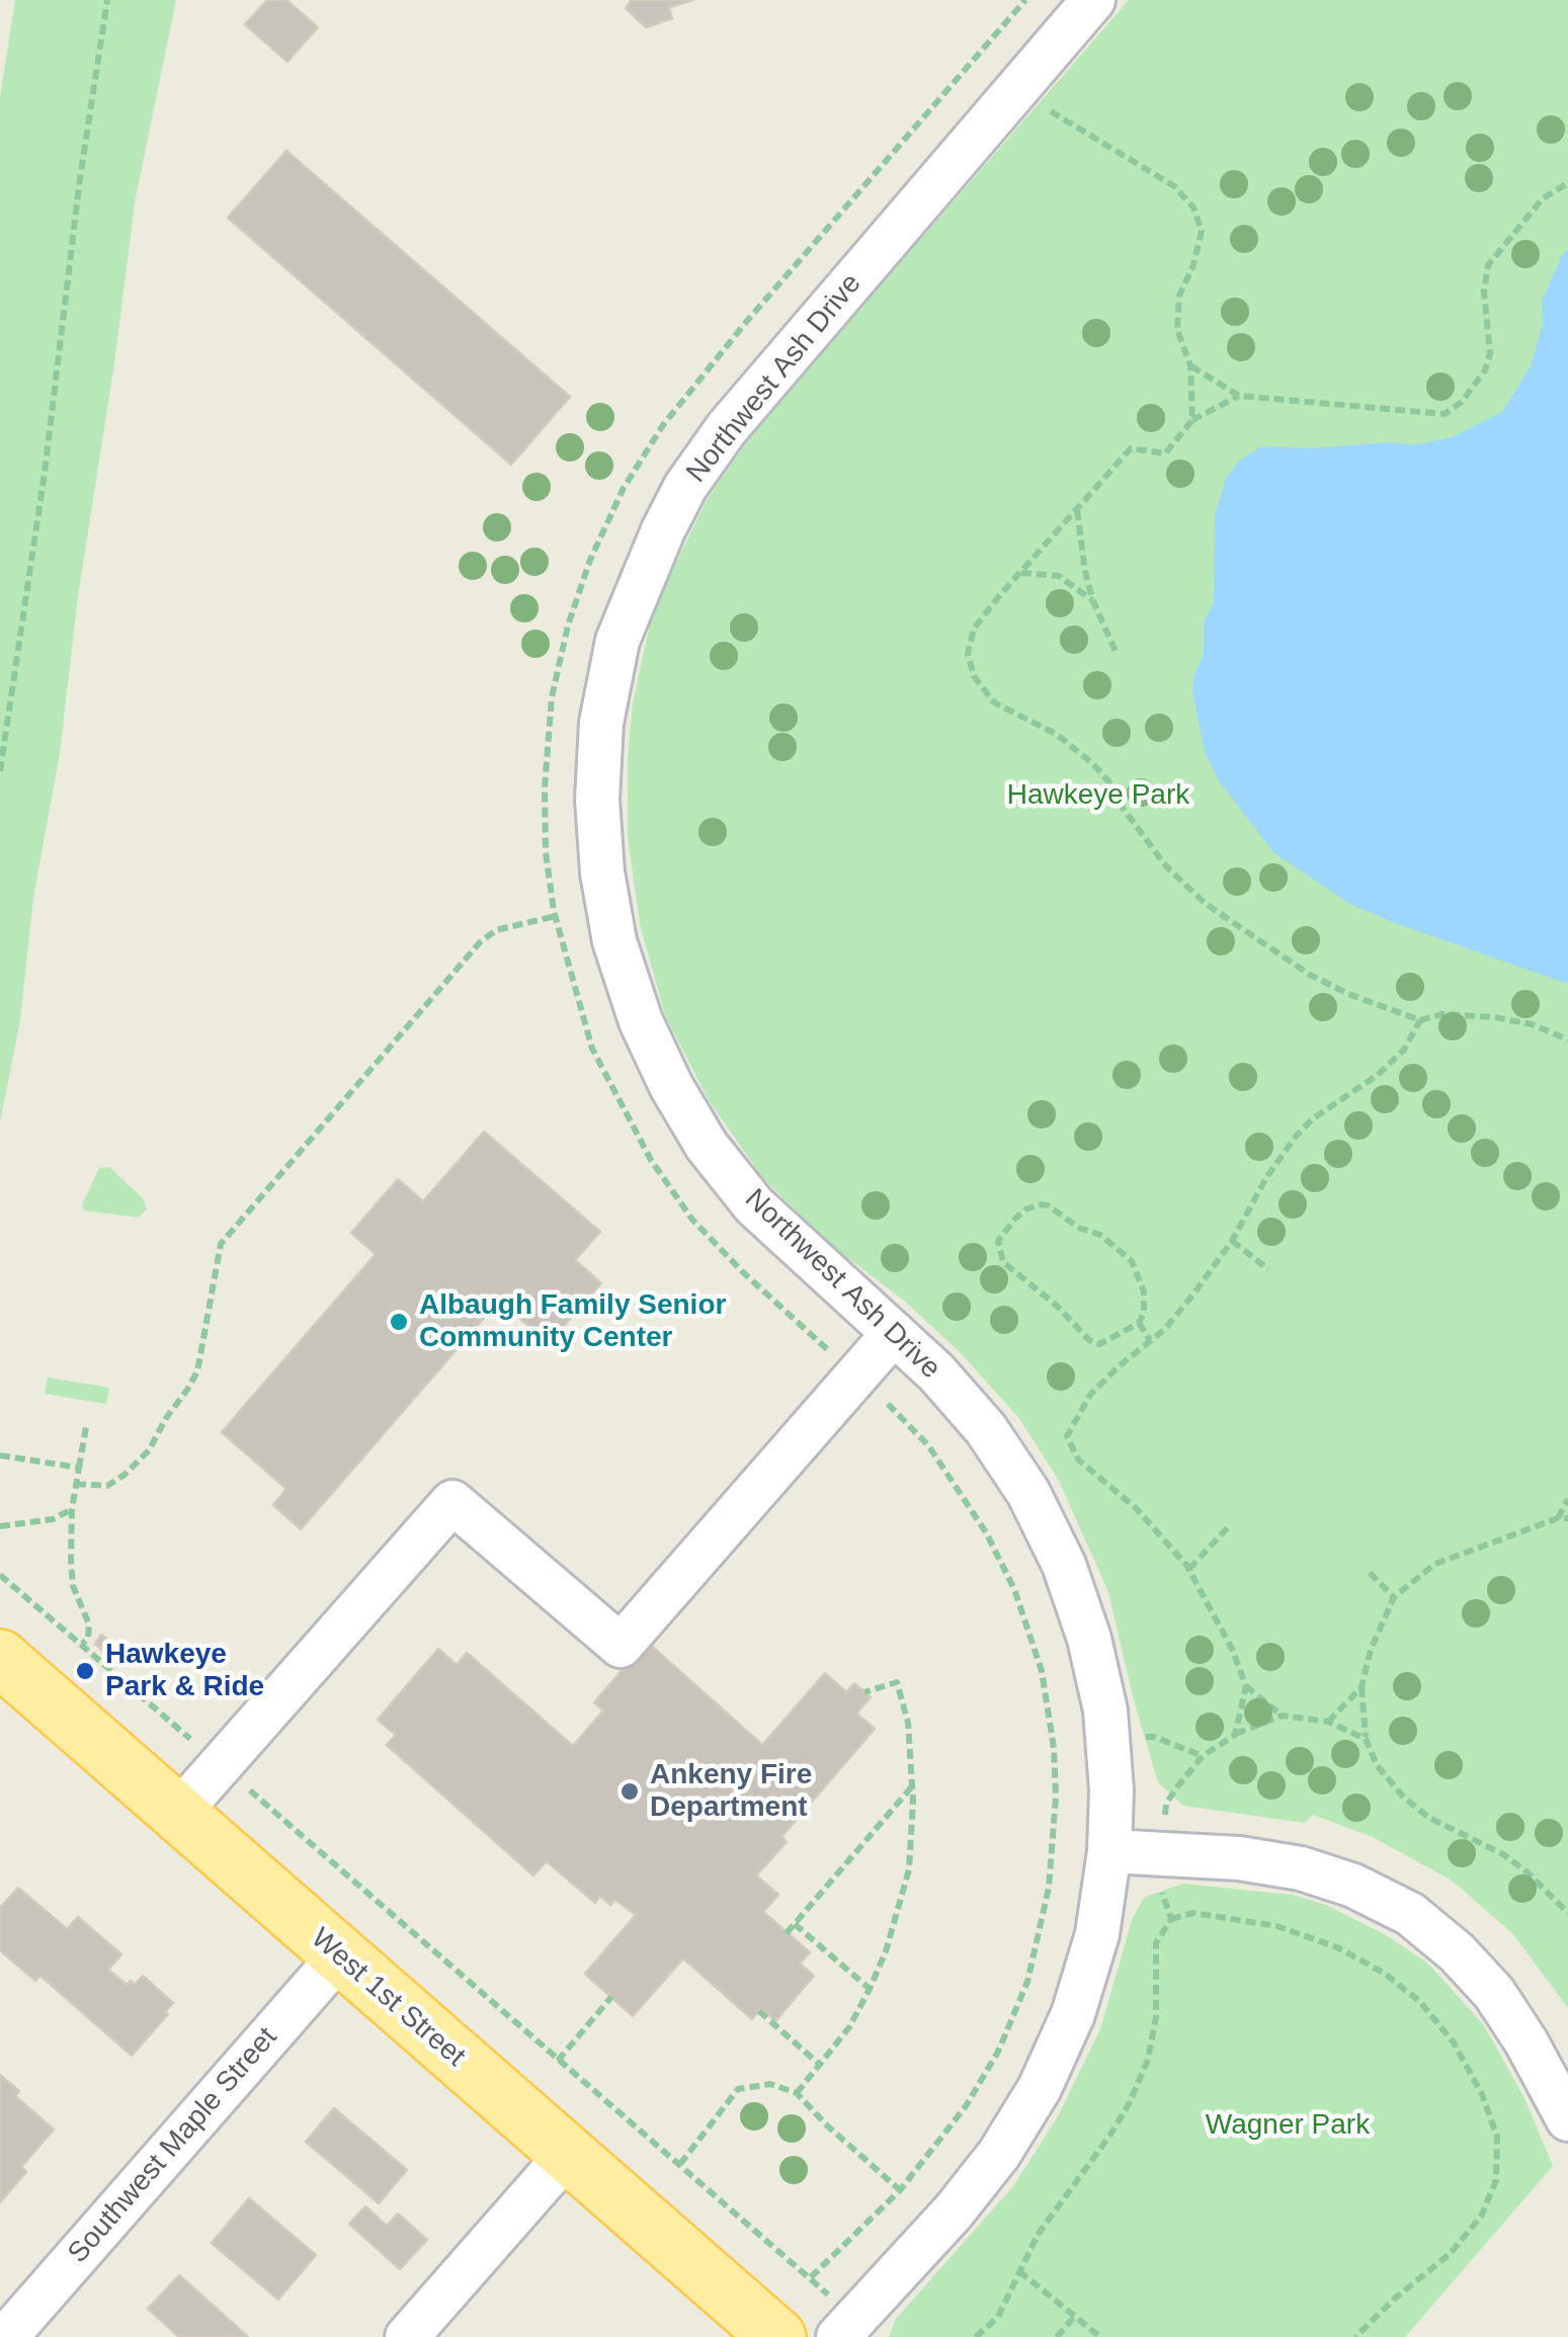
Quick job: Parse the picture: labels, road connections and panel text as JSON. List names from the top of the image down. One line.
{"streets":{"main road":["West 1st Street"],"street":["Northwest Ash Drive","Southwest Maple Street"]},"crossings":[["West 1st Street","Southwest Maple Street"]],"parks":["Hawkeye Park","Wagner Park"],"places":["Albaugh Family Senior Community Center","Hawkeye Park & Ride","Ankeny Fire Department"]}
